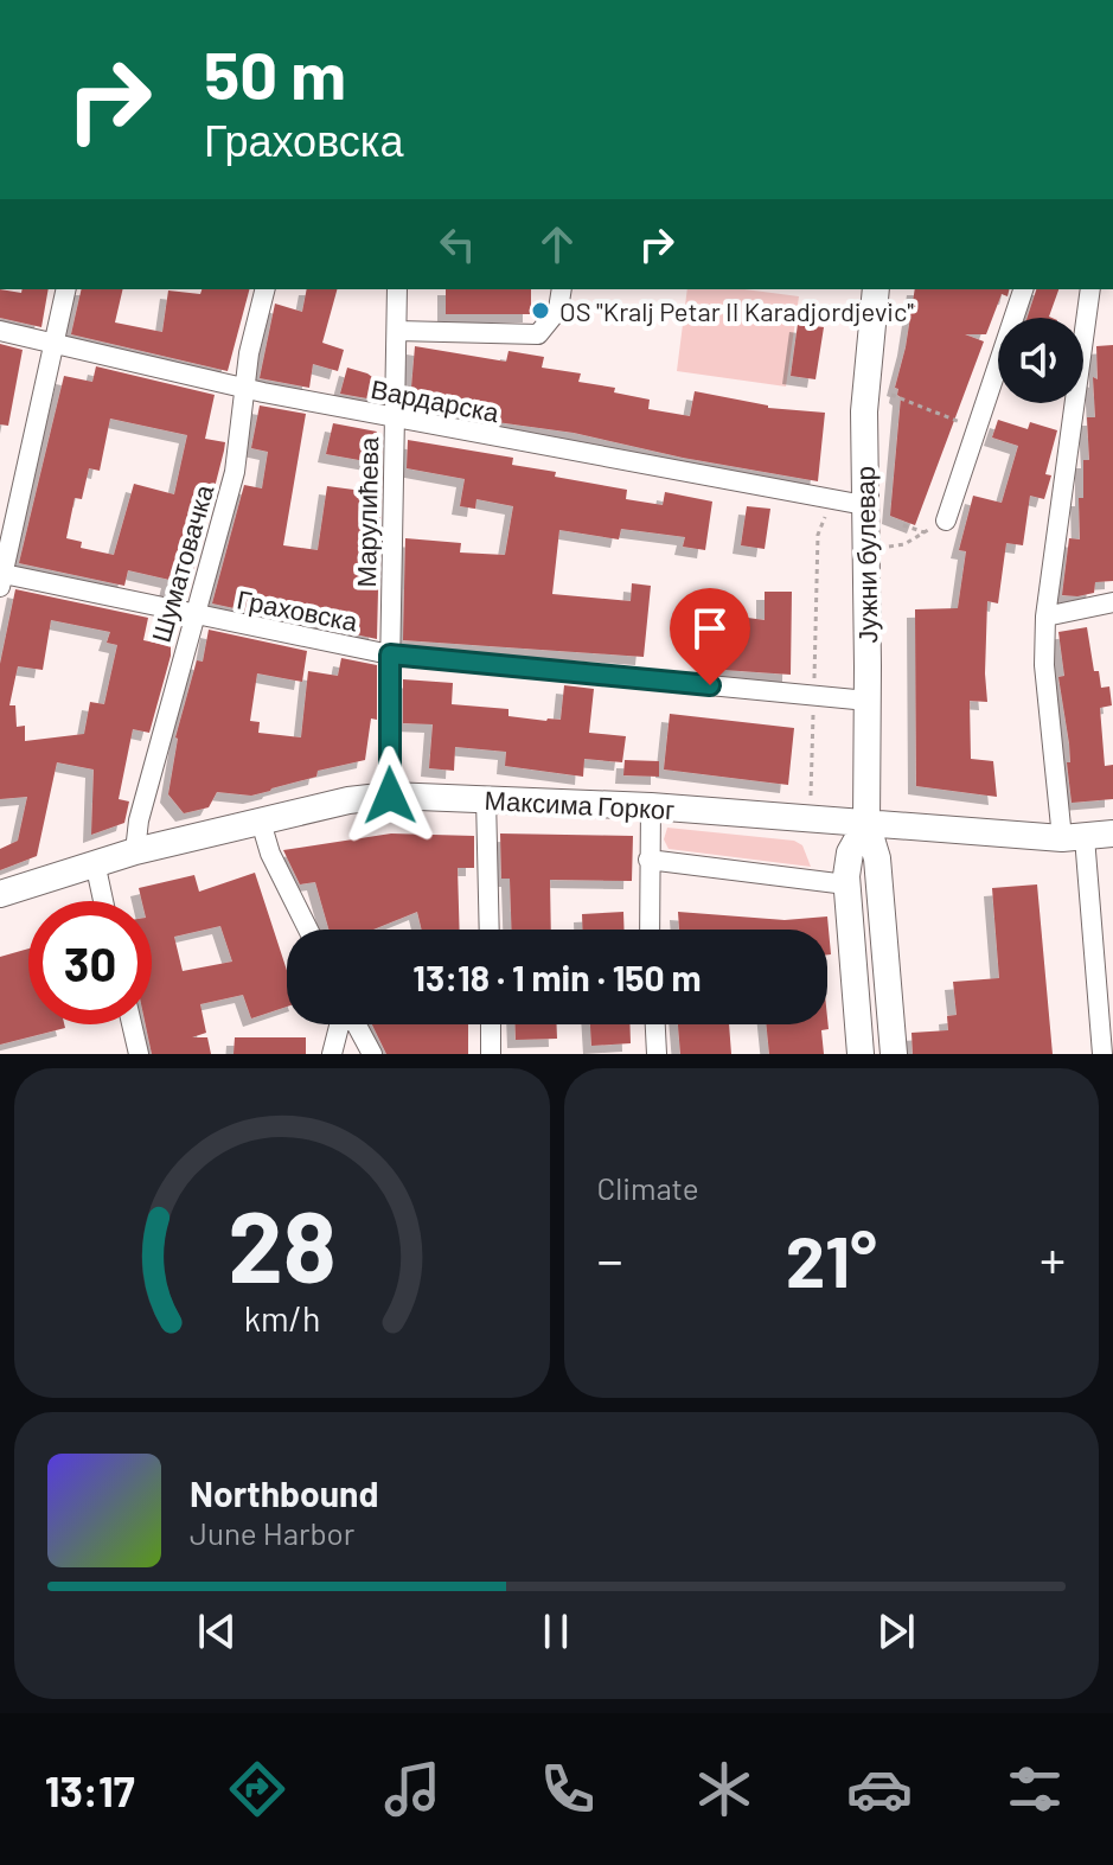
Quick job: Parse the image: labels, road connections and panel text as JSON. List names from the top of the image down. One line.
{"streets":{"main road":["Јужни булевар","Максима Горког"],"street":["Вардарска","Марулићева","Шуматовачка","Граховска"]},"crossings":[["Вардарска","Марулићева"],["Вардарска","Јужни булевар"],["Вардарска","Шуматовачка"],["Марулићева","Граховска"],["Марулићева","Максима Горког"],["Јужни булевар","Граховска"],["Јужни булевар","Максима Горког"],["Шуматовачка","Граховска"],["Шуматовачка","Максима Горког"]],"places":["OS \"Kralj Petar II Karadjordjevic\""],"page":{"turn":["50 m","Граховска"],"limit":"30","trip":"13:18 · 1 min · 150 m","tile":"Climate","heat":["−","21°","+"],"song":["Northbound","June Harbor"],"tabs":"13:17","gauge":["28","km/h"]}}
